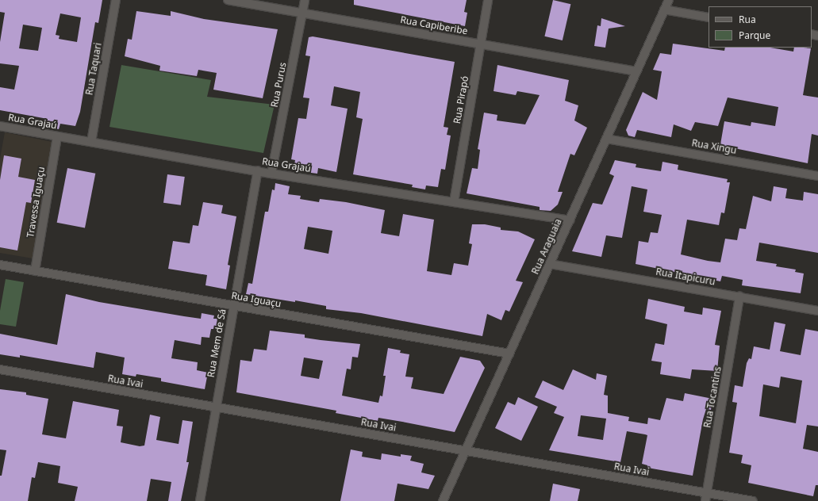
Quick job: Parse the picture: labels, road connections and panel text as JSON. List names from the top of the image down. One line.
{"streets":{"street":["Rua Capiberibe","Rua Taquari","Rua Purus","Rua Pirapó","Rua Grajaú","Rua Xingu","Travessa Iguaçu","Rua Araguaia","Rua Itapicuru","Rua Iguaçu","Rua Mem de Sá","Rua Ivai","Rua Tocantins"]},"crossings":[["Rua Capiberibe","Rua Purus"],["Rua Capiberibe","Rua Pirapó"],["Rua Capiberibe","Rua Araguaia"],["Rua Taquari","Rua Grajaú"],["Rua Purus","Rua Grajaú"],["Rua Pirapó","Rua Grajaú"],["Rua Grajaú","Travessa Iguaçu"],["Rua Grajaú","Rua Araguaia"],["Rua Grajaú","Rua Mem de Sá"],["Rua Xingu","Rua Araguaia"],["Travessa Iguaçu","Rua Iguaçu"],["Rua Araguaia","Rua Itapicuru"],["Rua Araguaia","Rua Iguaçu"],["Rua Araguaia","Rua Ivai"],["Rua Itapicuru","Rua Tocantins"],["Rua Iguaçu","Rua Mem de Sá"],["Rua Mem de Sá","Rua Ivai"],["Rua Ivai","Rua Tocantins"]],"legend":["Rua","Parque"]}
